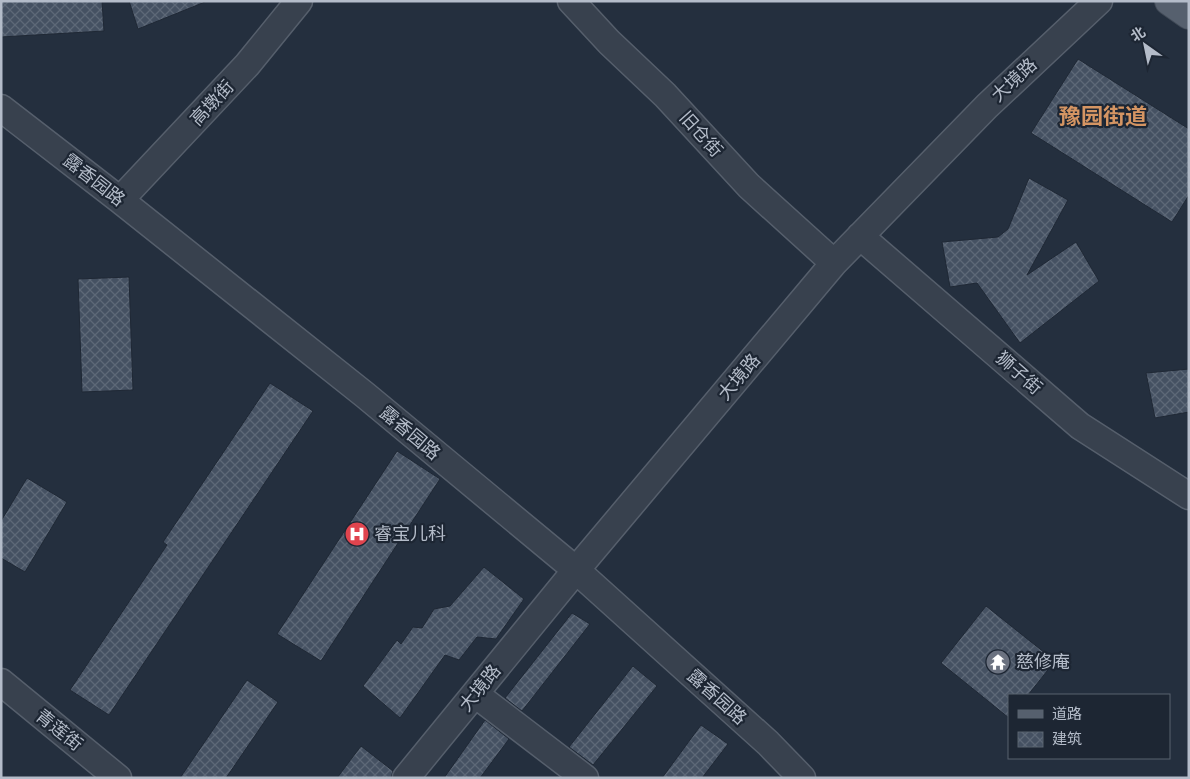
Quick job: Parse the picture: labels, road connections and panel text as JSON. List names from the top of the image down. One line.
{"streets":{"street":["大境路","高墩街","旧仓街","露香园路","狮子街","青莲街"]},"crossings":[["大境路","旧仓街"],["大境路","露香园路"],["大境路","狮子街"],["高墩街","露香园路"]],"districts":["豫园街道"],"places":{"hospital":["睿宝儿科"],"temple":["慈修庵"]},"legend":["道路","建筑"],"north":"top left"}
